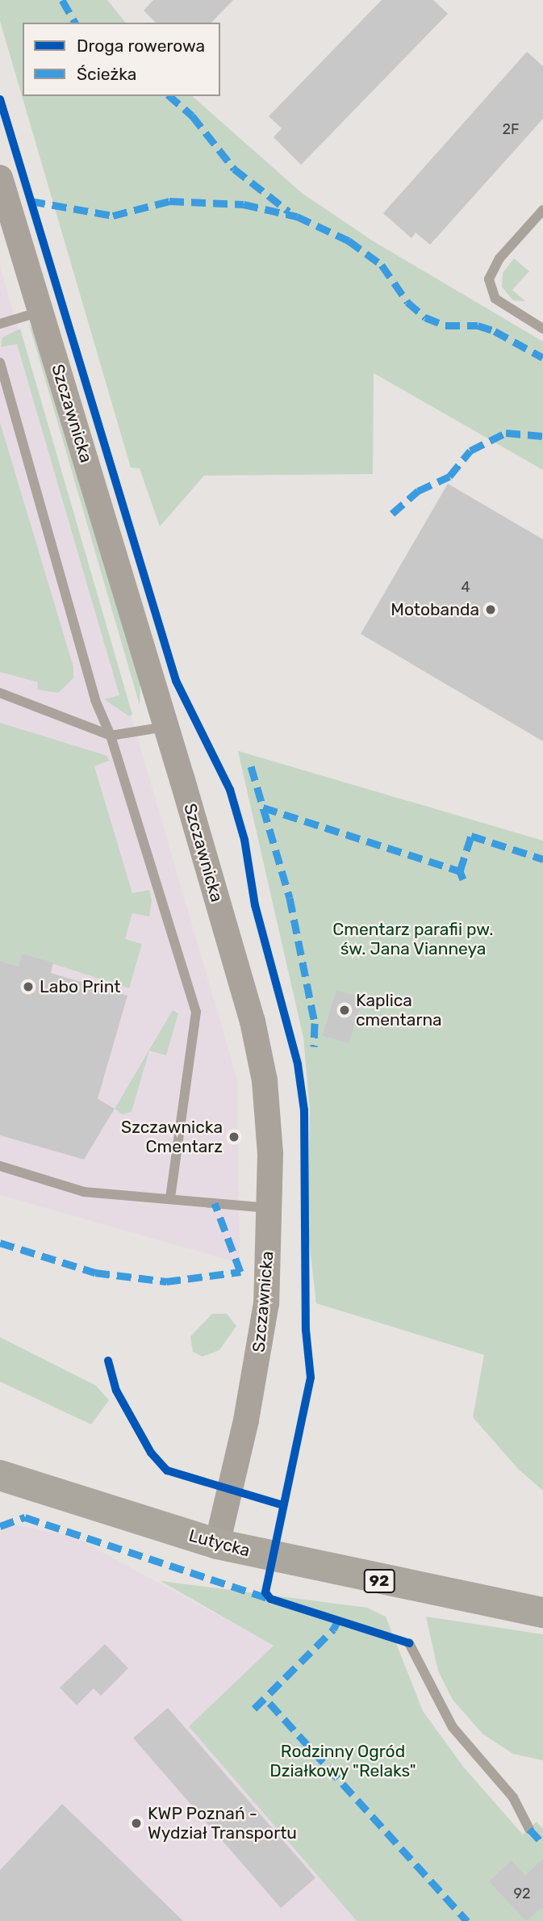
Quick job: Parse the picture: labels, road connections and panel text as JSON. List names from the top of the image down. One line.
{"streets":{"main road":["Lutycka","92"],"street":["Szczawnicka"]},"crossings":[["Szczawnicka","Lutycka"]],"parks":["Cmentarz parafii pw. św. Jana Vianneya","Rodzinny Ogród Działkowy \"Relaks\""],"places":["Motobanda","Labo Print","Kaplica cmentarna","Szczawnicka Cmentarz","KWP Poznań - Wydział Transportu"],"house_numbers":["2F","4","92"],"legend":["Droga rowerowa","Ścieżka"]}
